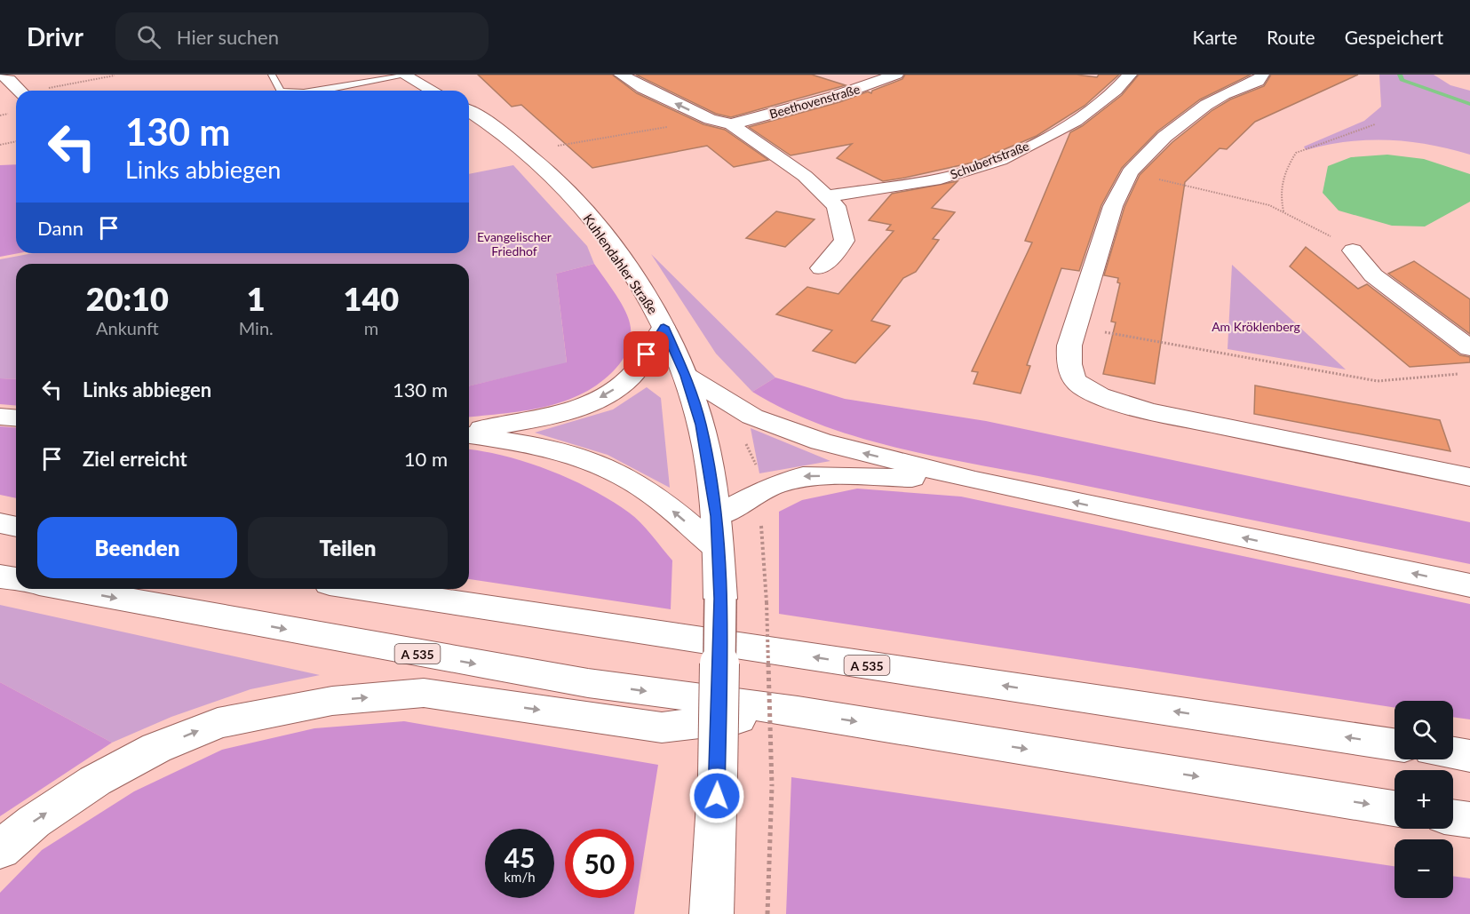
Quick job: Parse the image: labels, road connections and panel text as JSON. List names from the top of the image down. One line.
{"streets":{"main road":["Beethovenstraße","Schubertstraße","Kuhlendahler Straße","A 535"]},"parks":["Evangelischer Friedhof","Am Kröklenberg"],"page":{"header":"Drivr","search":"Hier suchen","nav":["Karte","Route","Gespeichert"],"turn":["130 m","Links abbiegen"],"then":"Dann","eta":["20:10","Ankunft","1","Min.","140","m"],"list":[{"name":"Links abbiegen","value":"130 m"},{"name":"Ziel erreicht","value":"10 m"}],"buttons":["Beenden","Teilen"],"map_buttons":["+","−"],"speed":"45 km/h","limit":"50"}}
